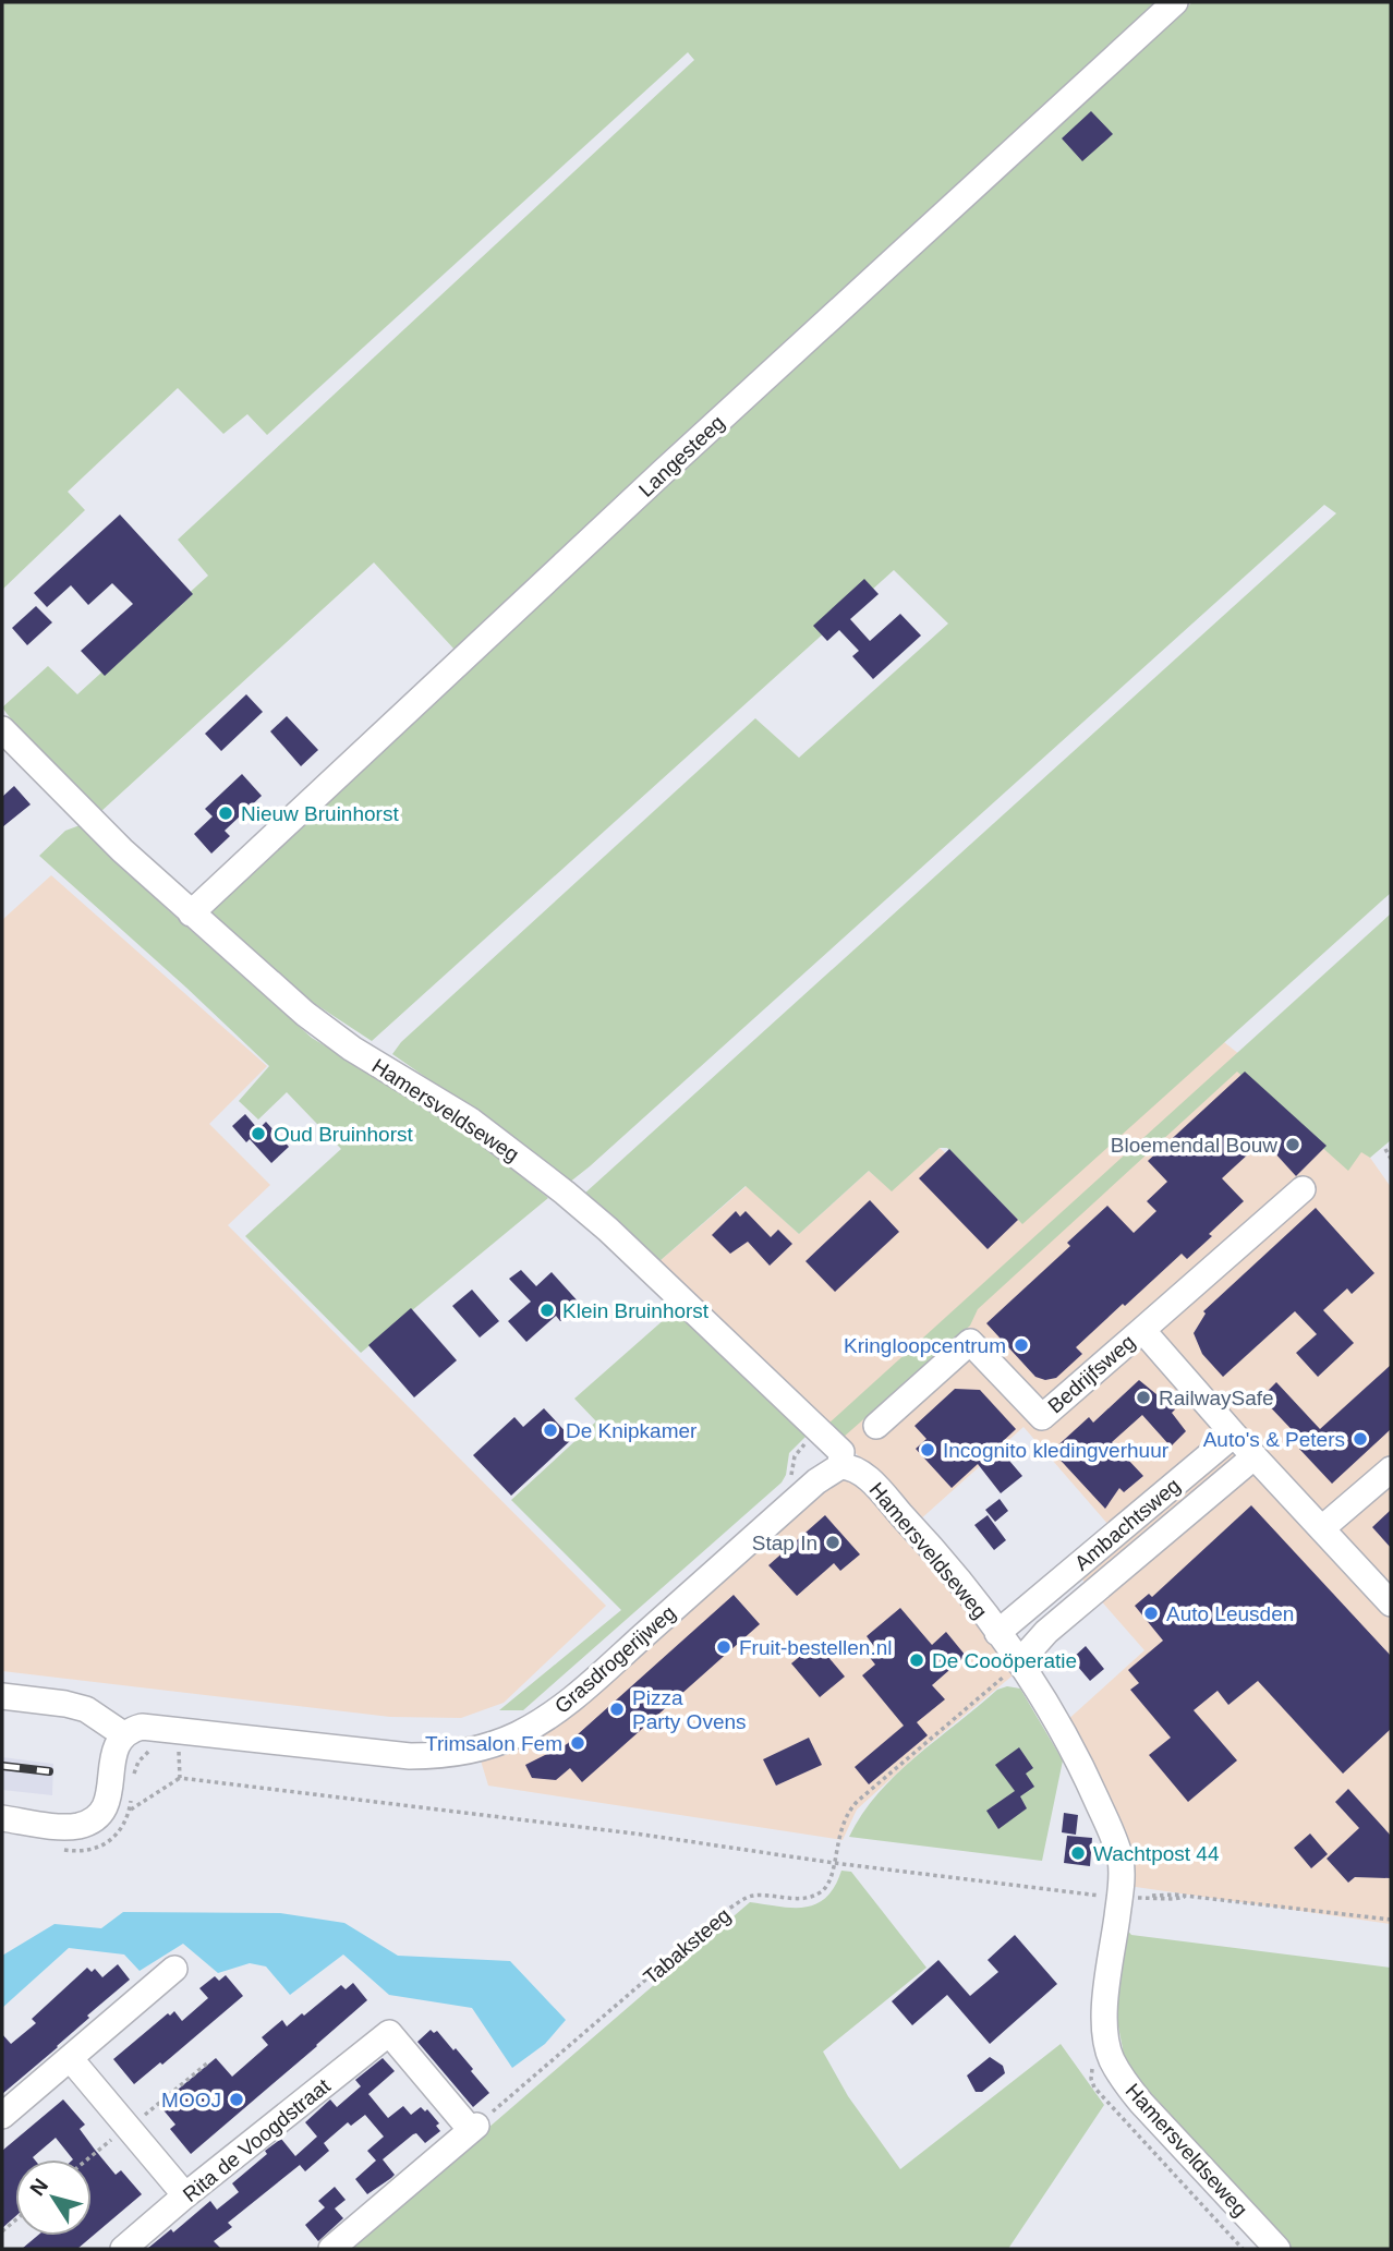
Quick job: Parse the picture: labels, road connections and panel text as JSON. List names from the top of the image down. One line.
{"streets":{"street":["Langesteeg","Hamersveldseweg","Bedrijfsweg","Ambachtsweg","Grasdrogerijweg","Rita de Voogdstraat"],"path":["Tabaksteeg"]},"crossings":[["Langesteeg","Hamersveldseweg"],["Hamersveldseweg","Ambachtsweg"],["Hamersveldseweg","Grasdrogerijweg"],["Hamersveldseweg","Tabaksteeg"],["Bedrijfsweg","Ambachtsweg"],["Ambachtsweg","Tabaksteeg"],["Tabaksteeg","Rita de Voogdstraat"]],"places":["Nieuw Bruinhorst","Oud Bruinhorst","Bloemendal Bouw","Klein Bruinhorst","Kringloopcentrum","RailwaySafe","De Knipkamer","Auto's & Peters","Incognito kledingverhuur","Stap In","Auto Leusden","Fruit-bestellen.nl","De Cooöperatie","Pizza Party Ovens","Trimsalon Fem","Wachtpost 44","MOOJ"],"north":"top left"}
